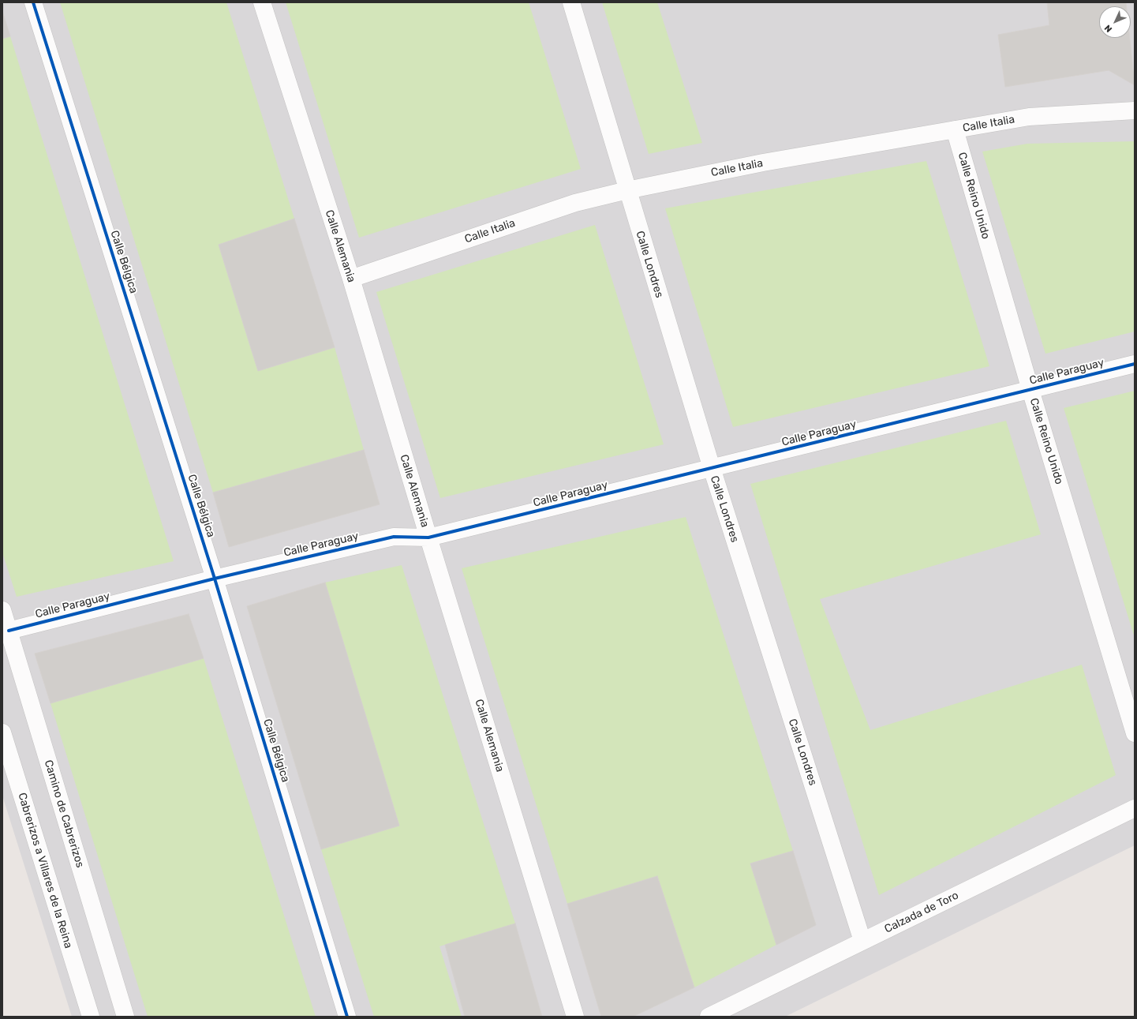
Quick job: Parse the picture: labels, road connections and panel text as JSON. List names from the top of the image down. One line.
{"streets":{"street":["Calle Italia","Calle Reino Unido","Calle Alemania","Calle Bélgica","Calle Londres","Calle Paraguay","Camino de Cabrerizos","Cabrerizos a Villares de la Reina","Calzada de Toro"]},"crossings":[["Calle Italia","Calle Reino Unido"],["Calle Italia","Calle Alemania"],["Calle Italia","Calle Londres"],["Calle Reino Unido","Calle Paraguay"],["Calle Alemania","Calle Paraguay"],["Calle Bélgica","Calle Paraguay"],["Calle Londres","Calle Paraguay"],["Calle Londres","Calzada de Toro"],["Calle Paraguay","Camino de Cabrerizos"]],"north":"bottom left"}
